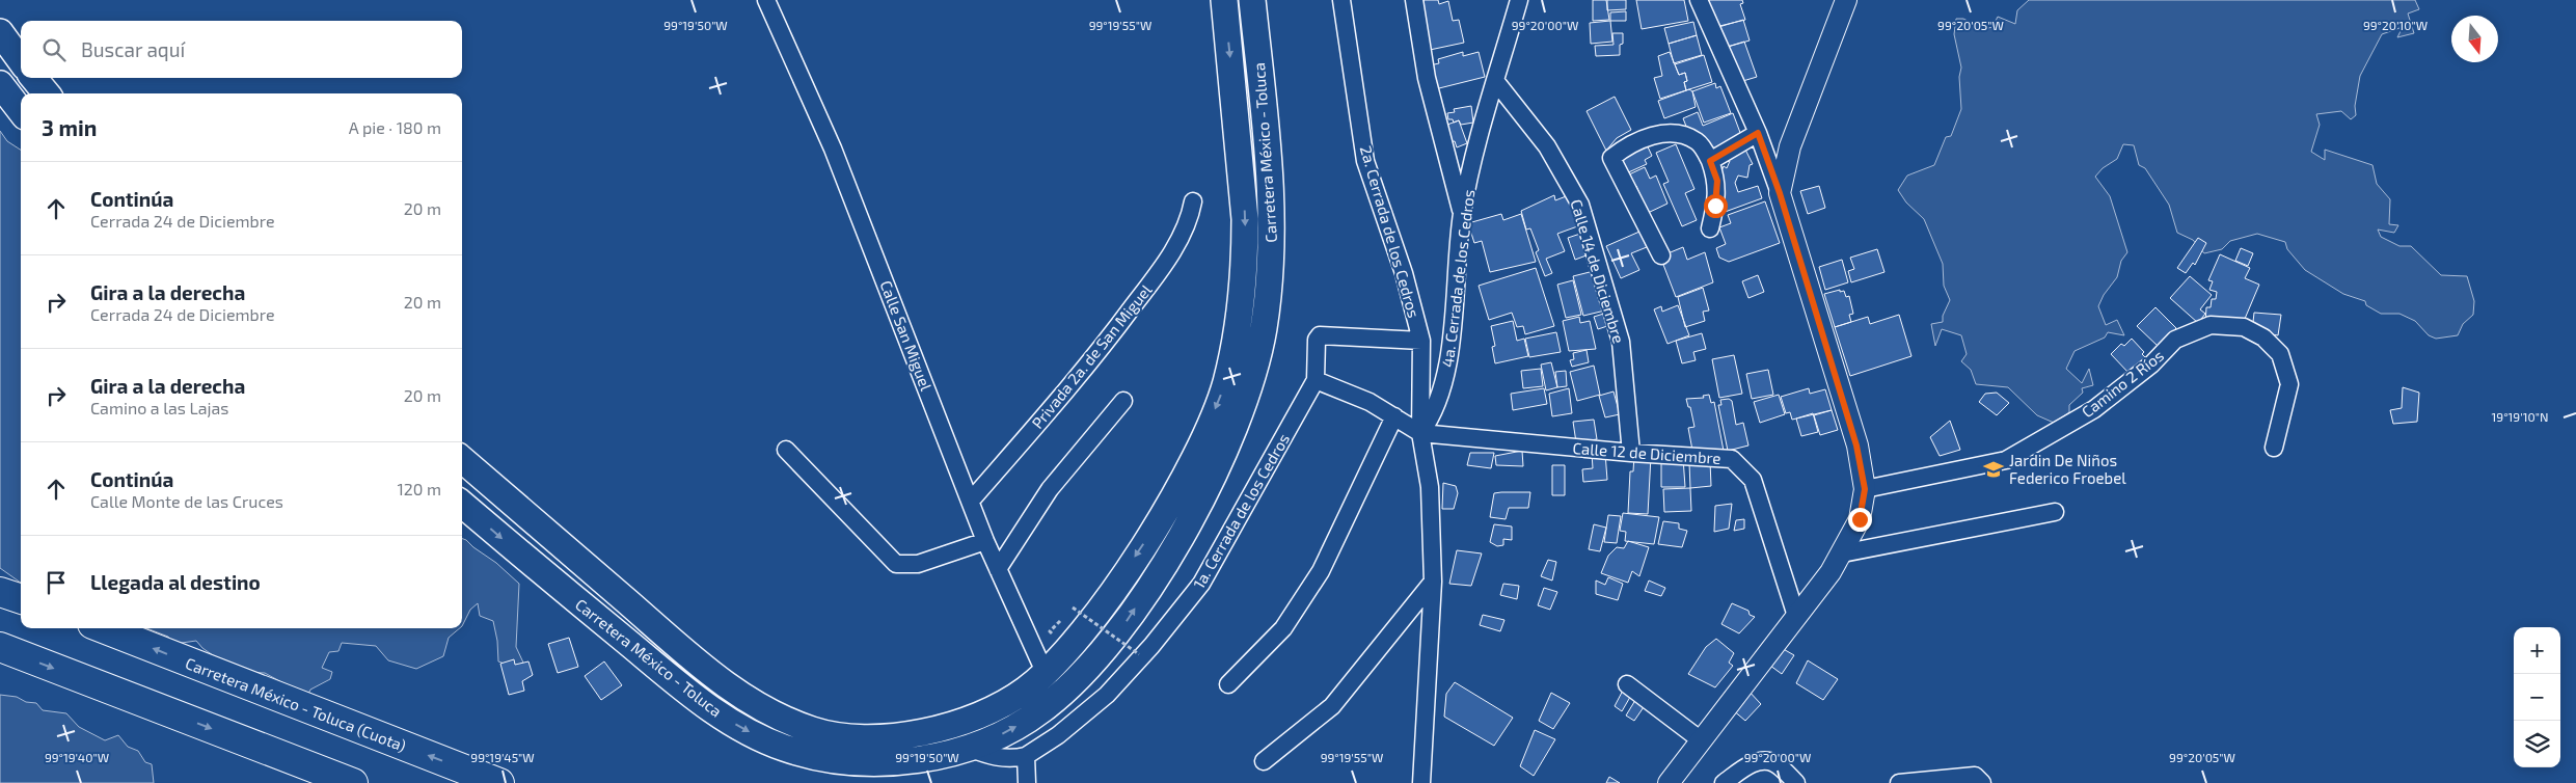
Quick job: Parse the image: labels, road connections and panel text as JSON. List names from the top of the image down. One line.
{"streets":{"highway":["Carretera México - Toluca (Cuota)"],"main road":["Carretera México - Toluca"],"street":["2a. Cerrada de los Cedros","Calle 14 de Diciembre","4a. Cerrada de los Cedros","Calle San Miguel","Privada 2a. de San Miguel","Camino 2 Ríos","Calle 12 de Diciembre","1a. Cerrada de los Cedros"]},"crossings":[["Carretera México - Toluca","Calle San Miguel"],["2a. Cerrada de los Cedros","4a. Cerrada de los Cedros"],["2a. Cerrada de los Cedros","Calle 12 de Diciembre"],["2a. Cerrada de los Cedros","1a. Cerrada de los Cedros"],["Calle 14 de Diciembre","4a. Cerrada de los Cedros"],["Calle 14 de Diciembre","Calle 12 de Diciembre"],["4a. Cerrada de los Cedros","Calle 12 de Diciembre"],["Calle San Miguel","Privada 2a. de San Miguel"]],"places":{"school or university":["Jardin De Niños Federico Froebel"]},"north":"bottom","page":{"search":"Buscar aquí","heading":["3 min","A pie · 180 m"],"list":[["Continúa","Cerrada 24 de Diciembre","20 m"],["Gira a la derecha","Cerrada 24 de Diciembre","20 m"],["Gira a la derecha","Camino a las Lajas","20 m"],["Continúa","Calle Monte de las Cruces","120 m"],"Llegada al destino"],"map_buttons":["+","−"]},"coordinates":["99°19'50\"W","99°19'55\"W","99°20'00\"W","99°20'05\"W","99°20'10\"W","19°19'10\"N","99°19'40\"W","99°19'45\"W"]}
